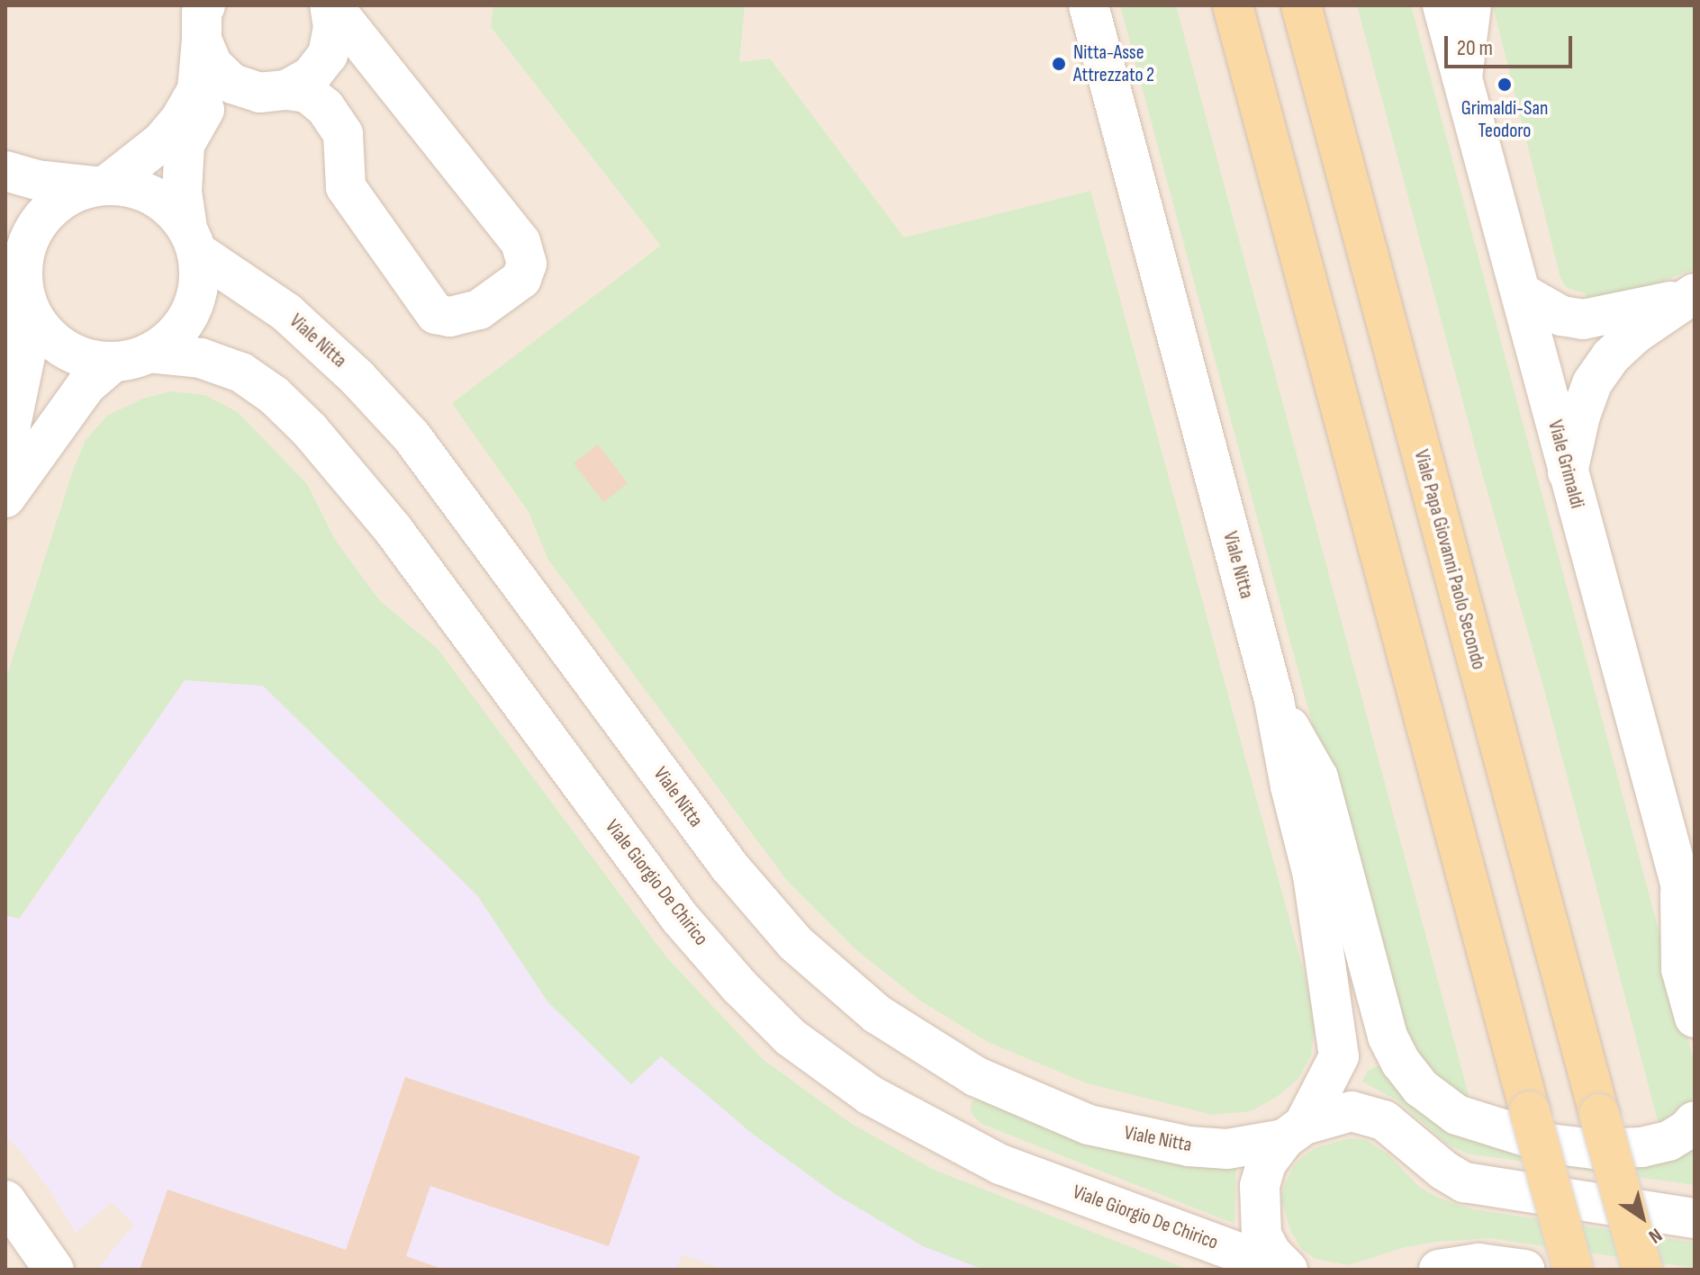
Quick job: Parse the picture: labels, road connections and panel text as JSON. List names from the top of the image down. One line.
{"streets":{"main road":["Viale Nitta","Viale Grimaldi","Viale Papa Giovanni Paolo Secondo","Viale Giorgio De Chirico"]},"crossings":[["Viale Nitta","Viale Giorgio De Chirico"]],"places":["Nitta-Asse Attrezzato 2","Grimaldi-San Teodoro"],"scale_bar":"20 m","north":"bottom right"}
